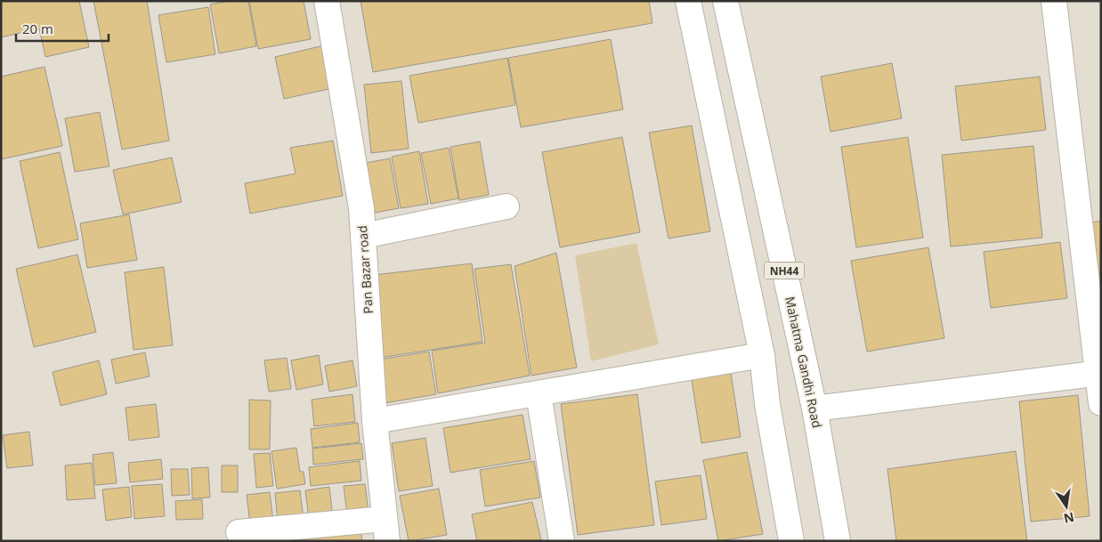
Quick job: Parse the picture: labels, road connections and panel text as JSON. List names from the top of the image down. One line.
{"streets":{"main road":["Pan Bazar road","NH44","Mahatma Gandhi Road"]},"scale_bar":"20 m","north":"bottom"}
